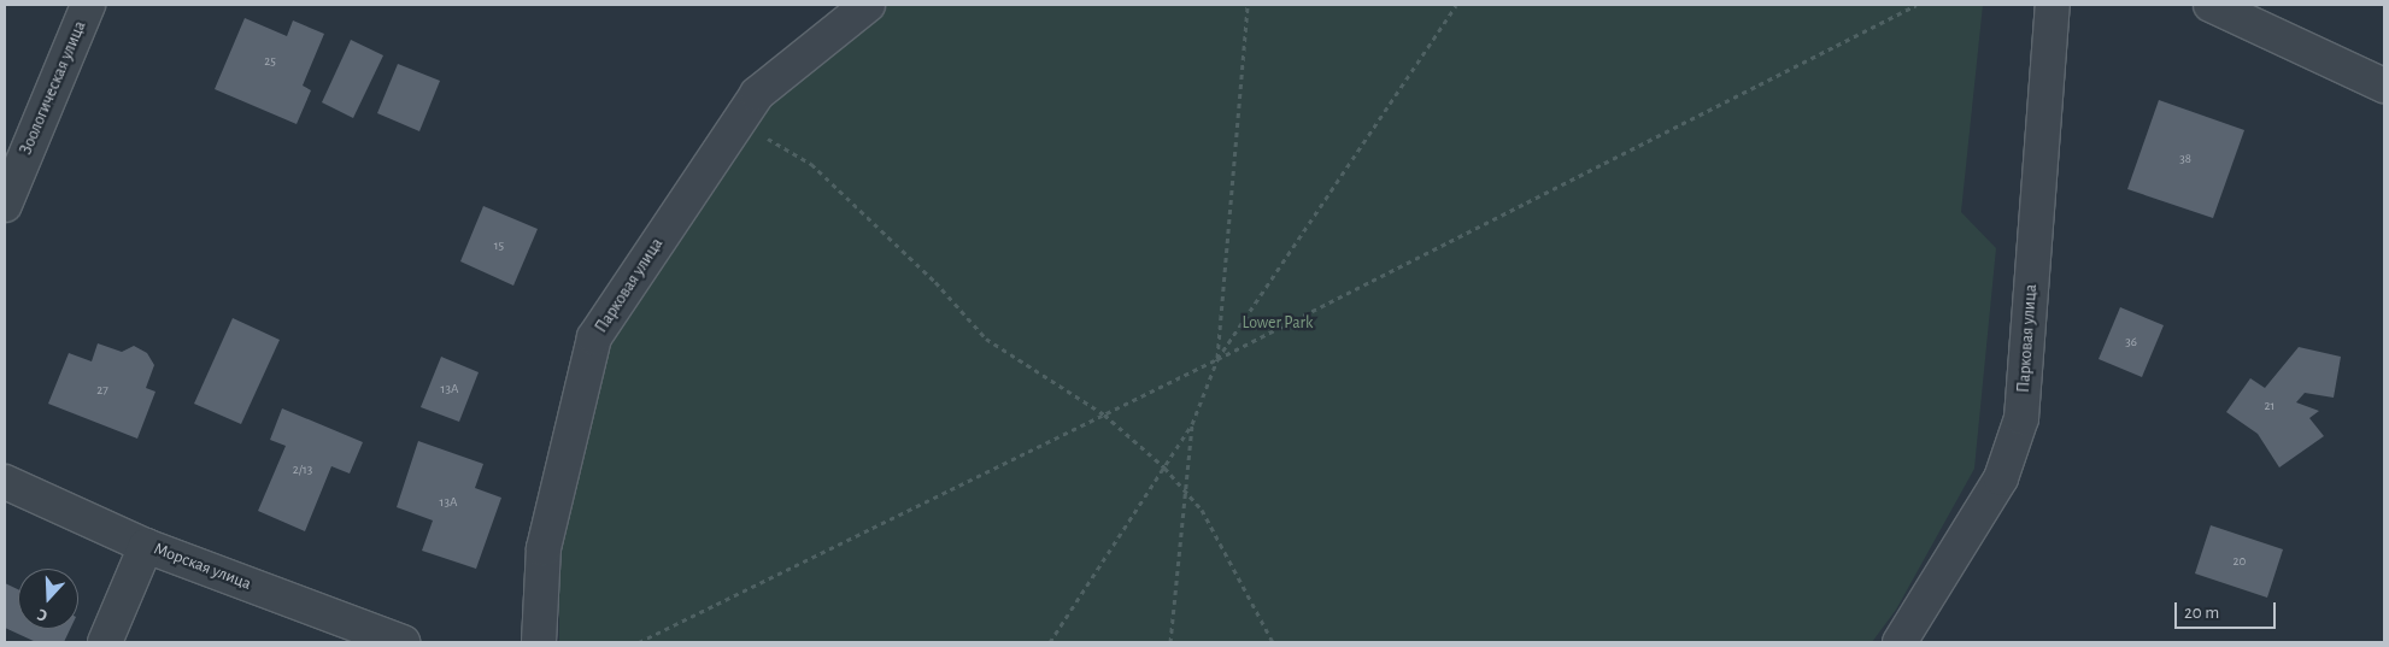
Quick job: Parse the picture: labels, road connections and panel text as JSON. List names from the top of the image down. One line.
{"streets":{"street":["Зоологическая улица","Парковая улица","Морская улица"]},"parks":["Lower Park"],"house_numbers":["25","38","15","36","13А","27","21","2/13","13А","20"],"scale_bar":"20 m","north":"bottom"}
